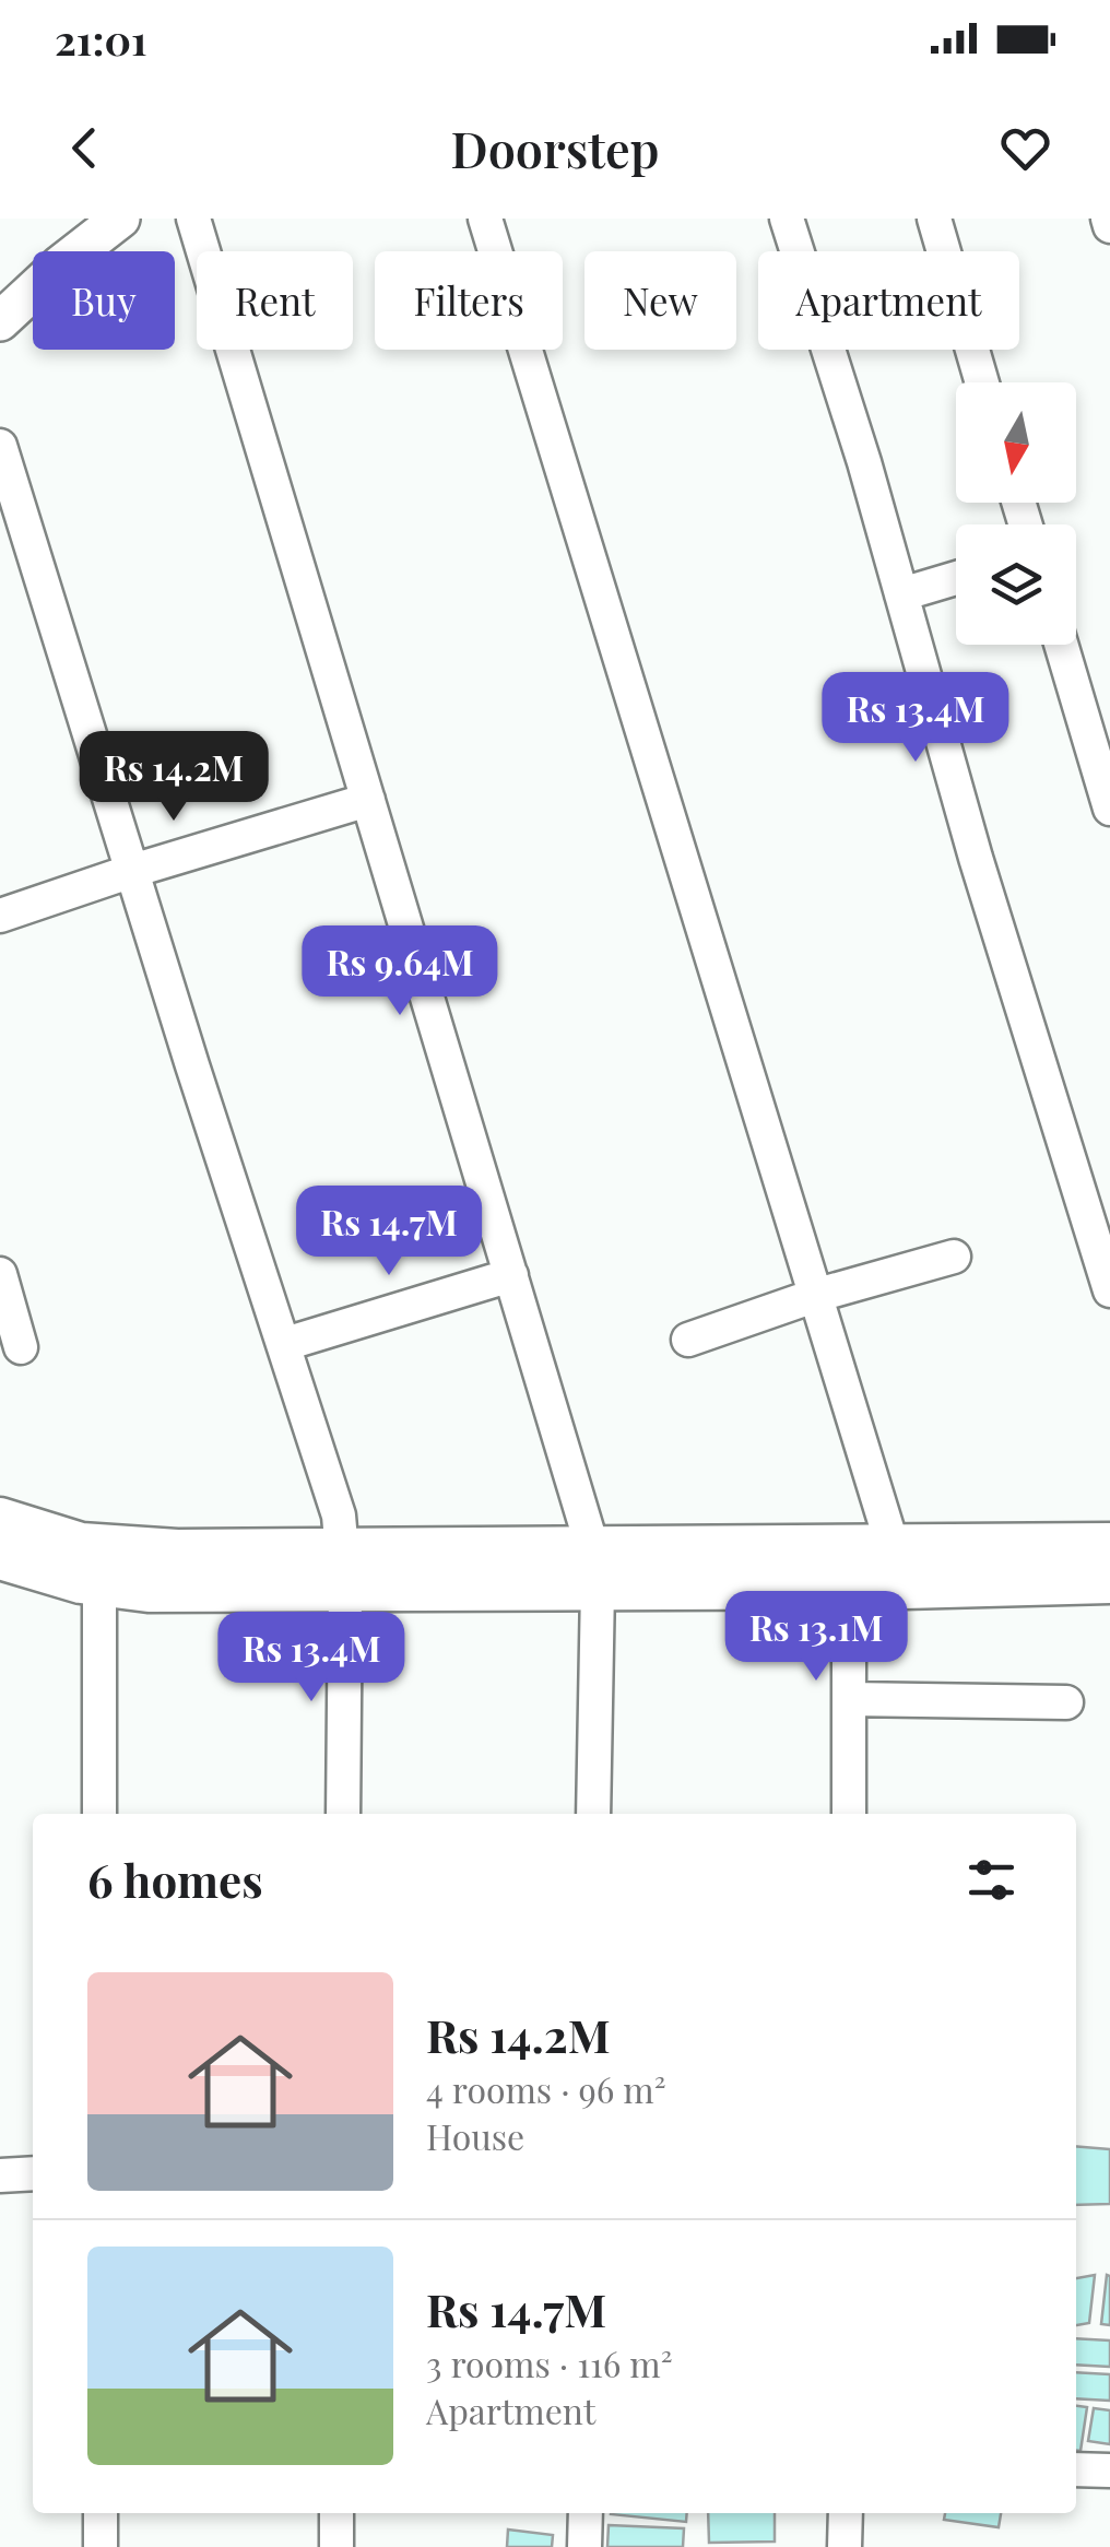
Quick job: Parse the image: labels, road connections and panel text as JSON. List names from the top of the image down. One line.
{"north":"bottom","page":{"status":"21:01","header":"Doorstep","chip":["Buy","Rent","Filters","New","Apartment"],"price":["Rs 13.4M","Rs 14.2M","Rs 9.64M","Rs 14.7M","Rs 13.1M","Rs 13.4M"],"heading":"6 homes","list":[{"name":"Rs 14.2M","note":"4 rooms · 96 m² · House"},{"name":"Rs 14.7M","note":"3 rooms · 116 m² · Apartment"}]}}
